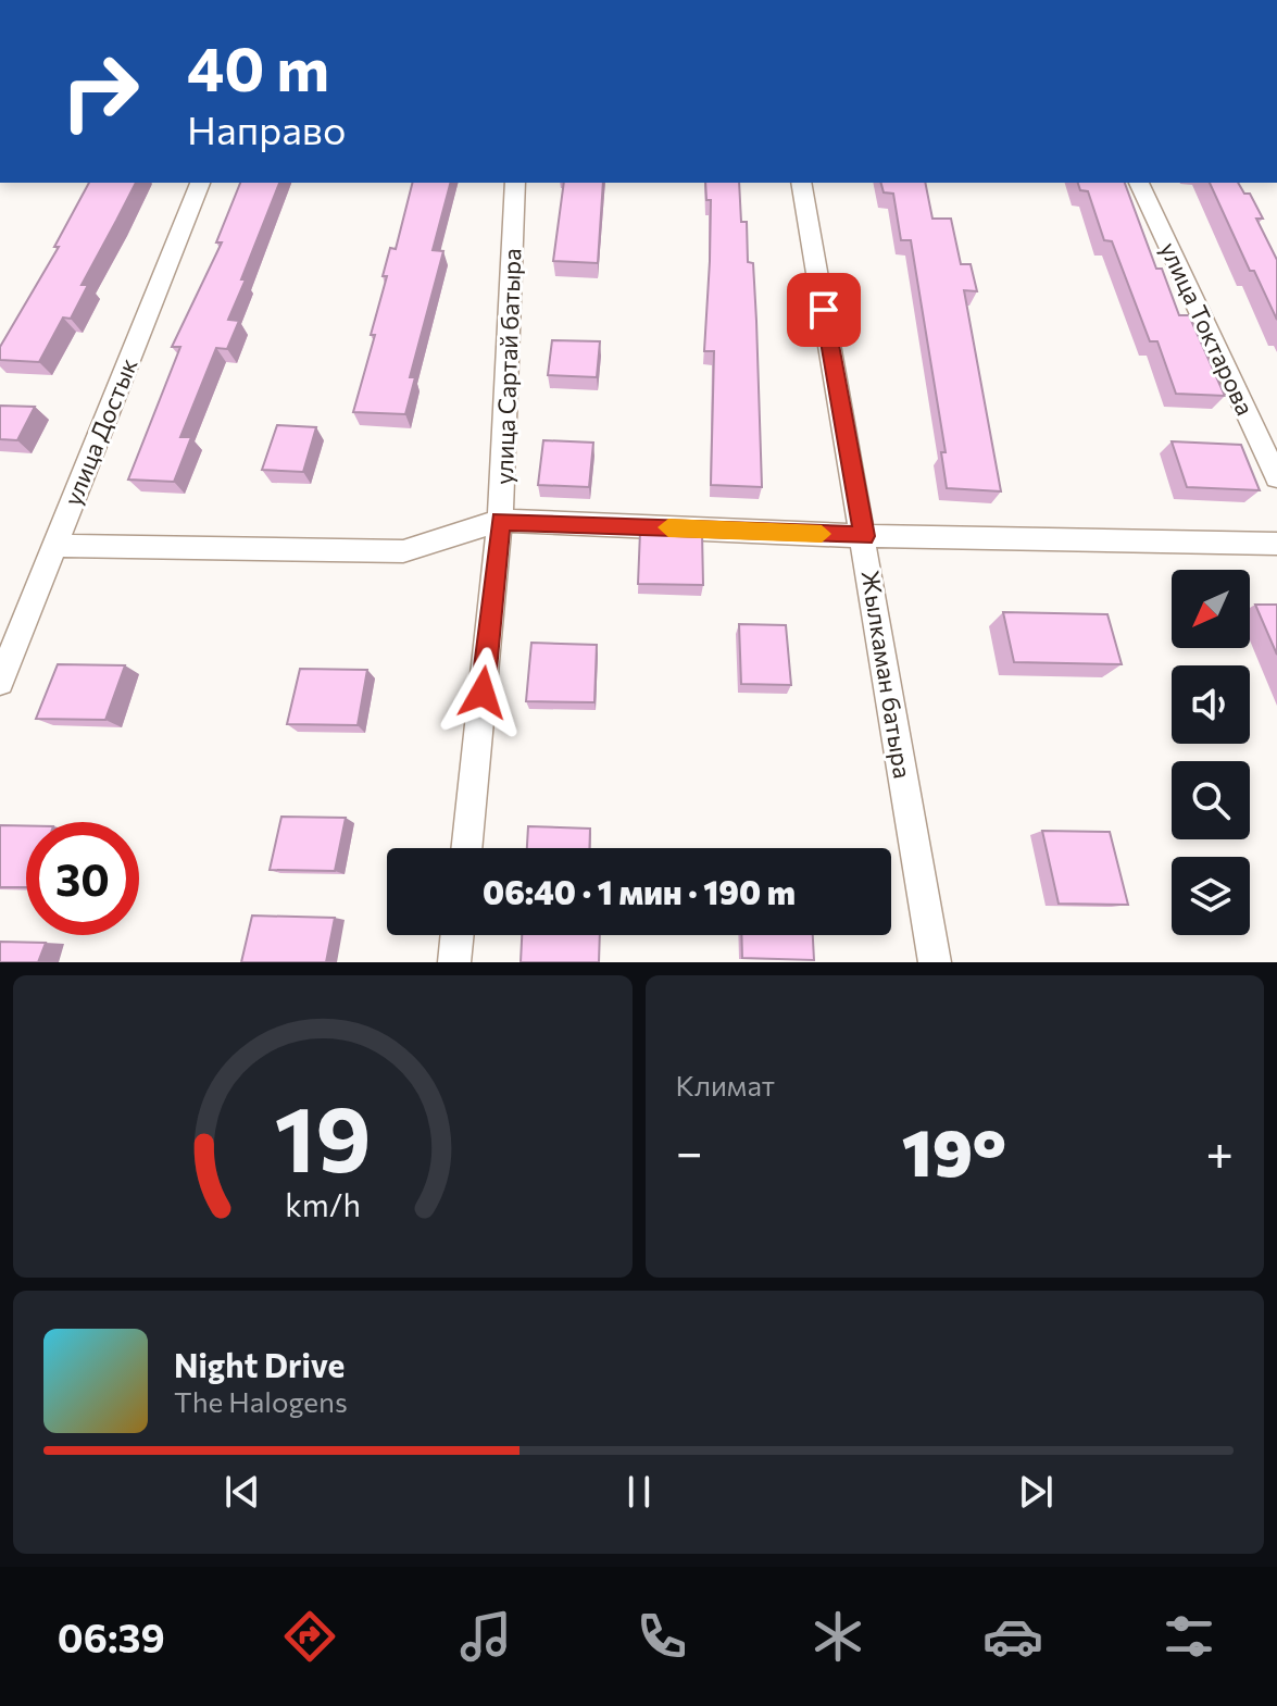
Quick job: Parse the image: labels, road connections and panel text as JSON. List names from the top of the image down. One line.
{"streets":{"street":["улица Токтарова","улица Сартай батыра","улица Достык","Жылкаман батыра"]},"north":"bottom left","page":{"turn":["40 m","Направо"],"limit":"30","trip":"06:40 · 1 мин · 190 m","tile":"Климат","heat":["−","19°","+"],"song":["Night Drive","The Halogens"],"tabs":"06:39","gauge":["19","km/h"]}}
